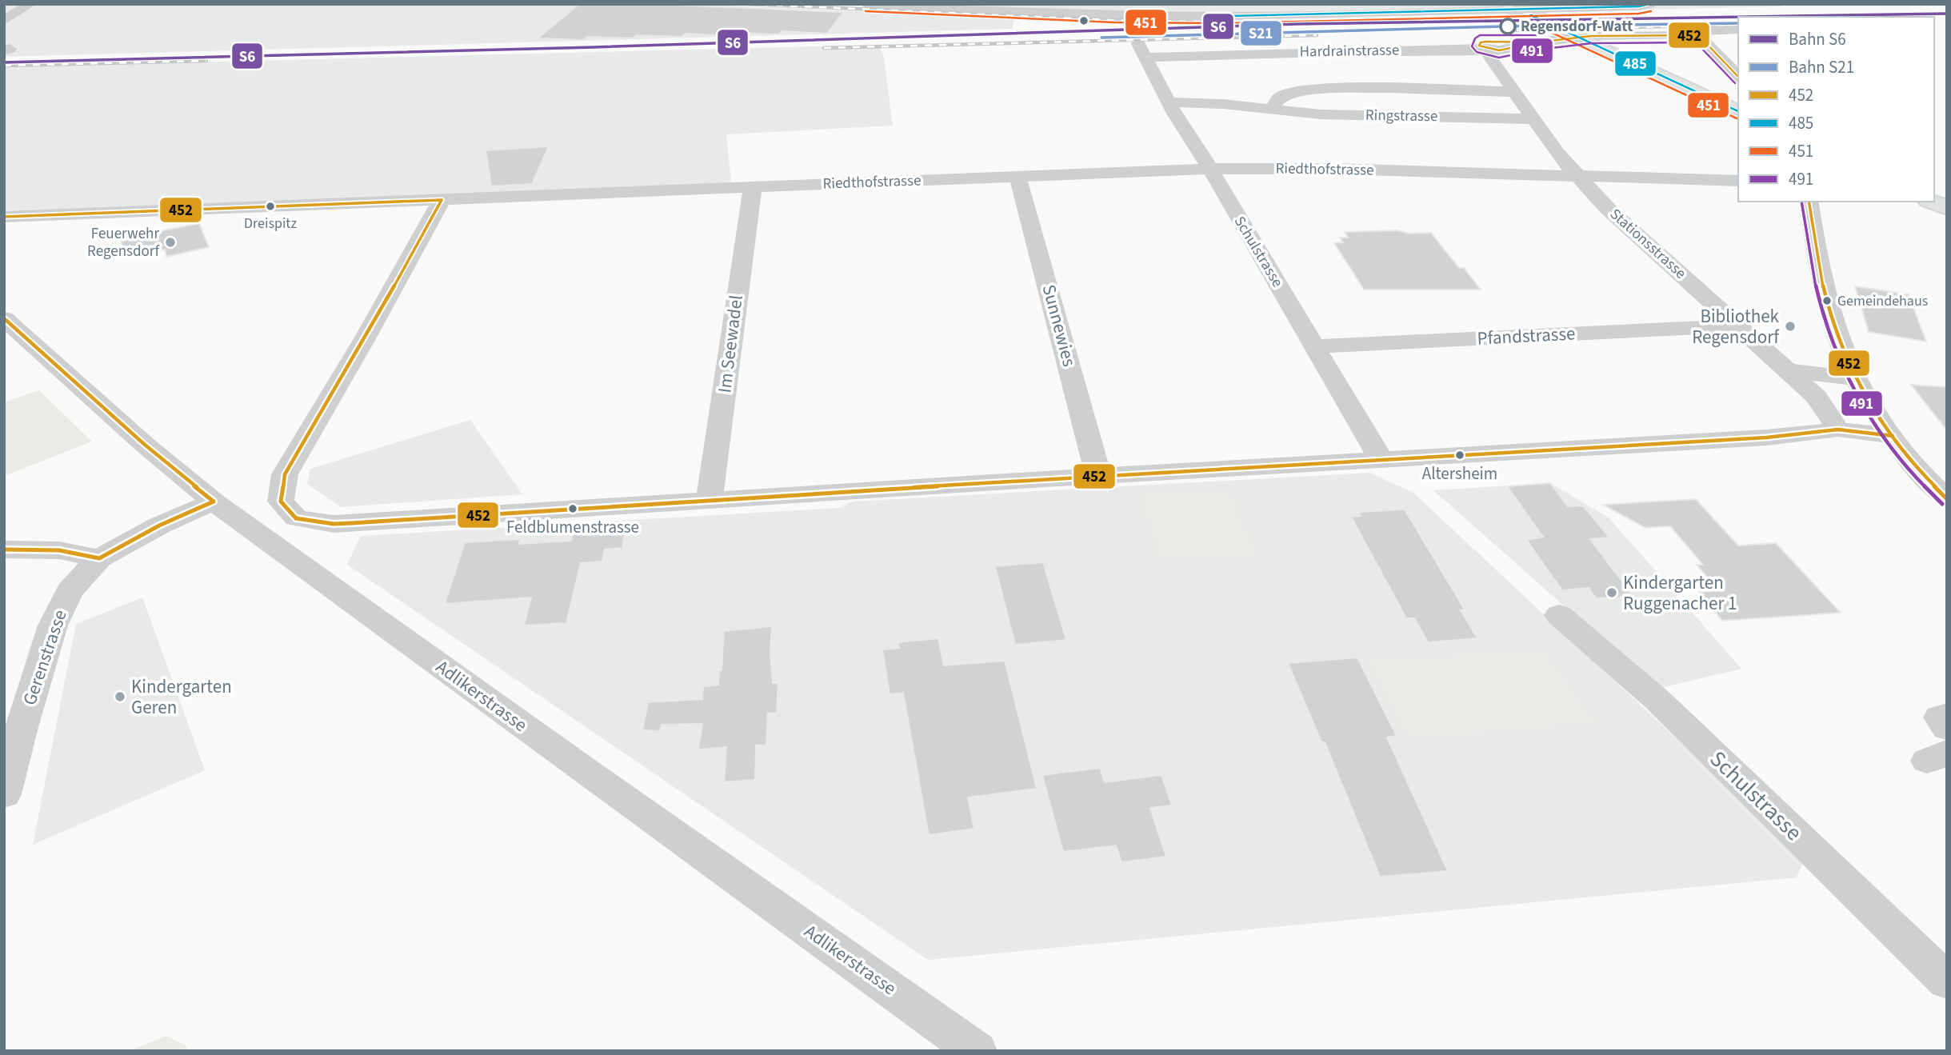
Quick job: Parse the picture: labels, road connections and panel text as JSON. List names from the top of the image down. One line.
{"streets":{"street":["Hardrainstrasse","Ringstrasse","Riedthofstrasse","Stationsstrasse","Schulstrasse","Sunnewies","Pfandstrasse","Im Seewadel","Gerenstrasse","Adlikerstrasse"]},"crossings":[["Hardrainstrasse","Stationsstrasse"],["Hardrainstrasse","Schulstrasse"],["Ringstrasse","Stationsstrasse"],["Ringstrasse","Schulstrasse"],["Riedthofstrasse","Stationsstrasse"],["Riedthofstrasse","Schulstrasse"],["Riedthofstrasse","Sunnewies"],["Riedthofstrasse","Im Seewadel"],["Stationsstrasse","Pfandstrasse"],["Schulstrasse","Pfandstrasse"],["Gerenstrasse","Adlikerstrasse"]],"places":["Regensdorf-Watt","Dreispitz","Feuerwehr Regensdorf","Gemeindehaus","Bibliothek Regensdorf","Altersheim","Feldblumenstrasse","Kindergarten Ruggenacher 1","Kindergarten Geren"],"lines":["transit line 485","transit line 451","rail line S6","rail line S21","transit line 452","transit line 491"],"legend":["Bahn S6","Bahn S21","452","485","451","491"]}
